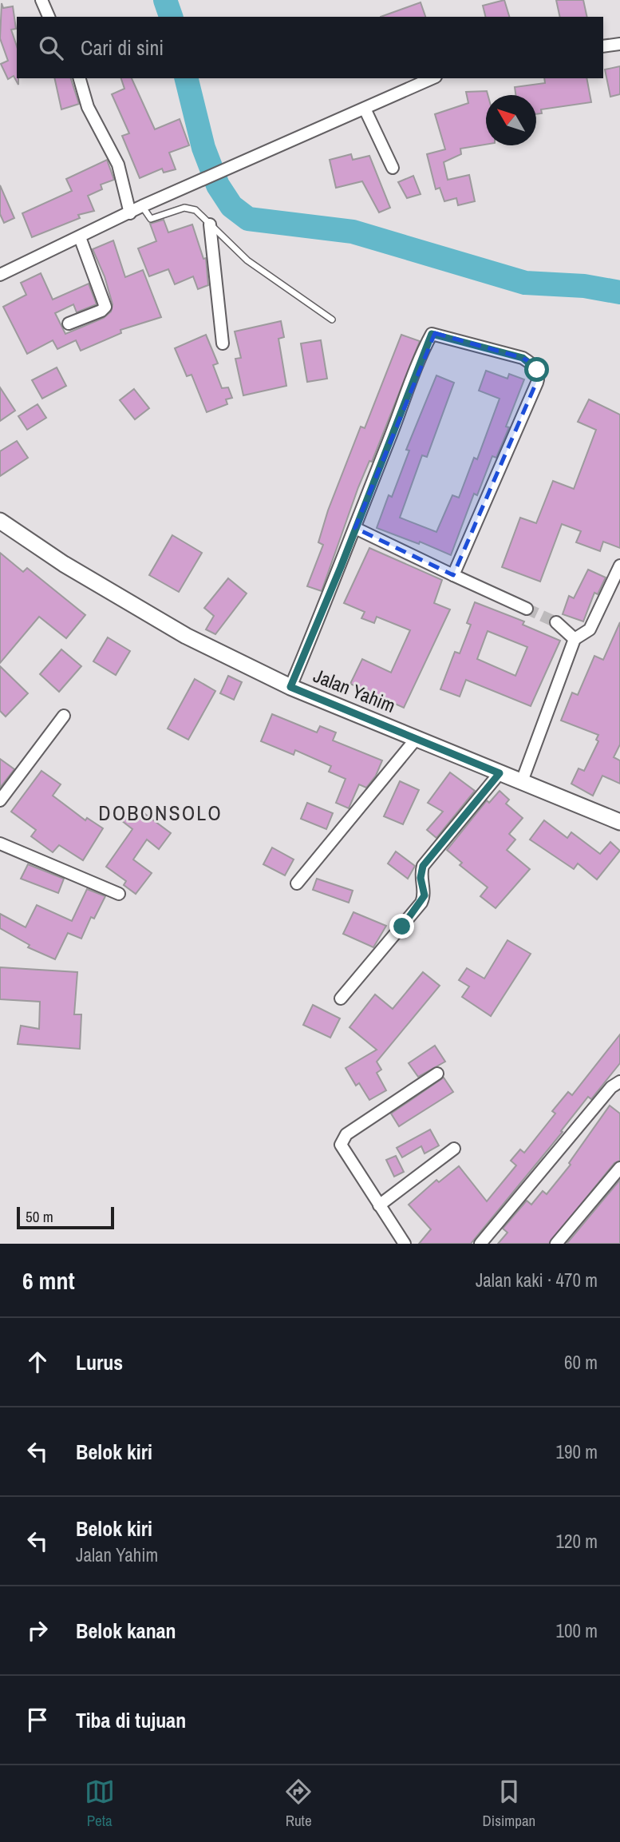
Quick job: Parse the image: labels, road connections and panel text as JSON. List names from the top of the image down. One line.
{"streets":{"street":["Jalan Yahim"]},"districts":["DOBONSOLO"],"scale_bar":"50 m","north":"top left","page":{"search":"Cari di sini","scale":"50 m","heading":["6 mnt","Jalan kaki · 470 m"],"list":[["Lurus","60 m"],["Belok kiri","190 m"],["Belok kiri","Jalan Yahim","120 m"],["Belok kanan","100 m"],"Tiba di tujuan"],"nav":["Peta","Rute","Disimpan"]}}
